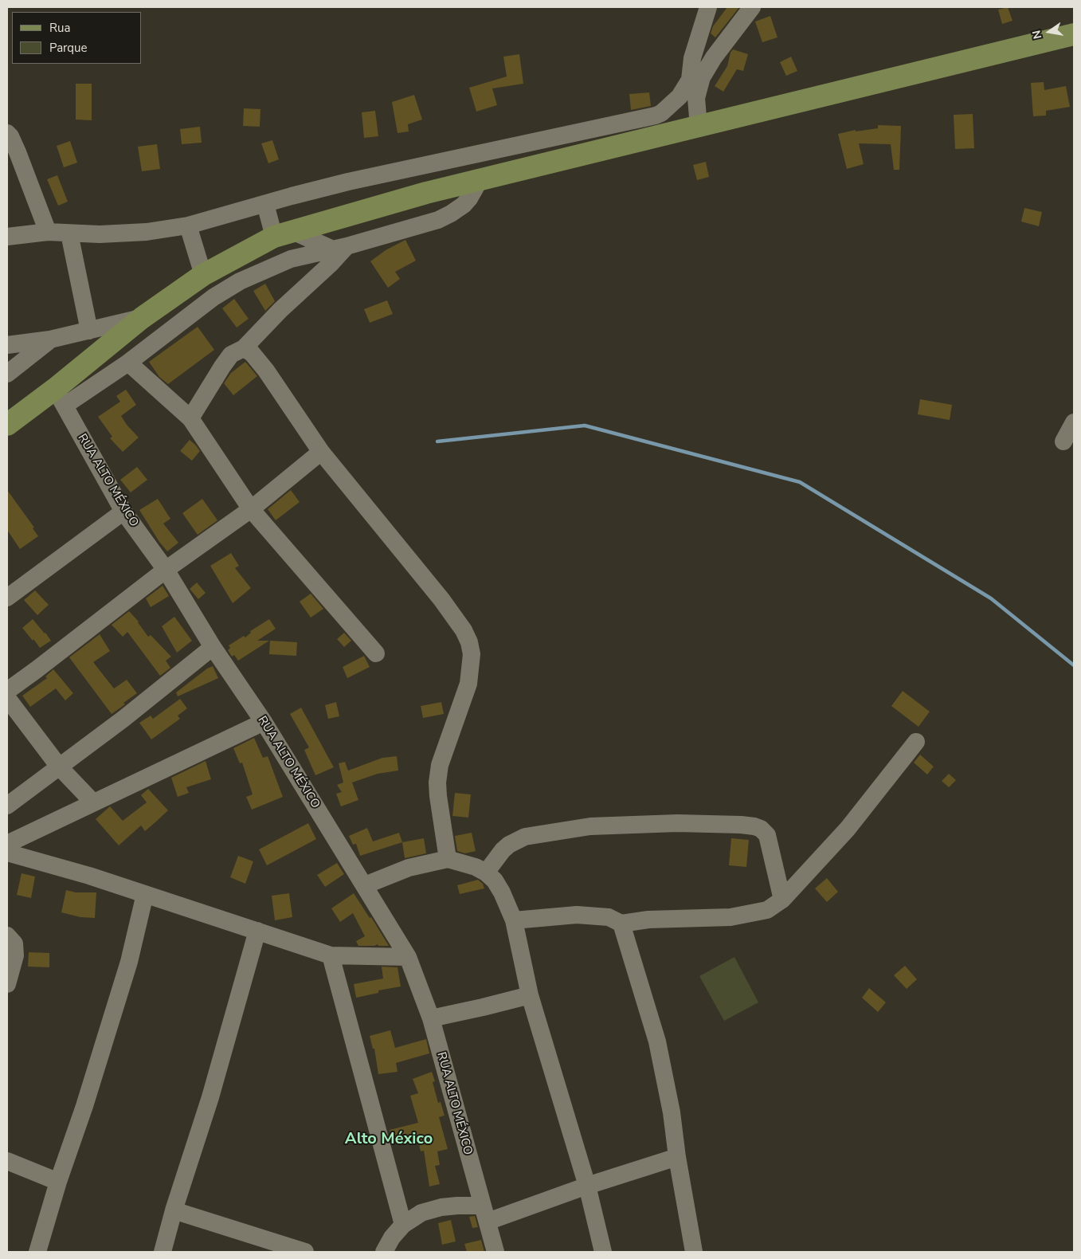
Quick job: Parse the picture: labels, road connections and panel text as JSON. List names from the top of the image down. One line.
{"streets":{"street":["RUA ALTO MÉXICO"]},"districts":["Alto México"],"legend":["Rua","Parque"],"north":"left"}
